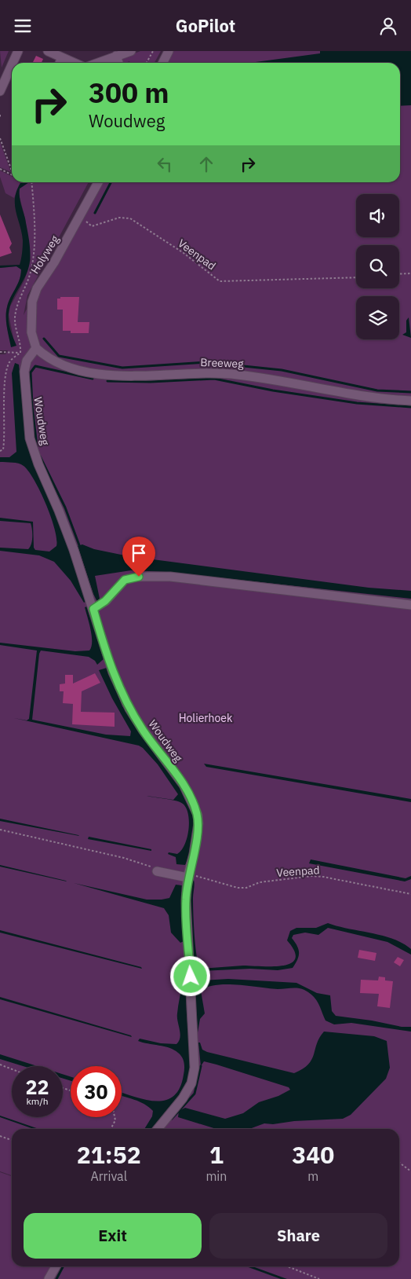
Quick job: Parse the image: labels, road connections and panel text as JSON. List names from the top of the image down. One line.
{"streets":{"street":["Holyweg","Breeweg","Woudweg"],"path":["Veenpad"]},"crossings":[["Holyweg","Veenpad"],["Holyweg","Breeweg"],["Holyweg","Woudweg"],["Veenpad","Woudweg"],["Breeweg","Woudweg"]],"parks":["Holierhoek"],"page":{"header":"GoPilot","turn":["300 m","Woudweg"],"speed":"22 km/h","limit":"30","eta":["21:52","Arrival","1","min","340","m"],"buttons":["Exit","Share"]}}
